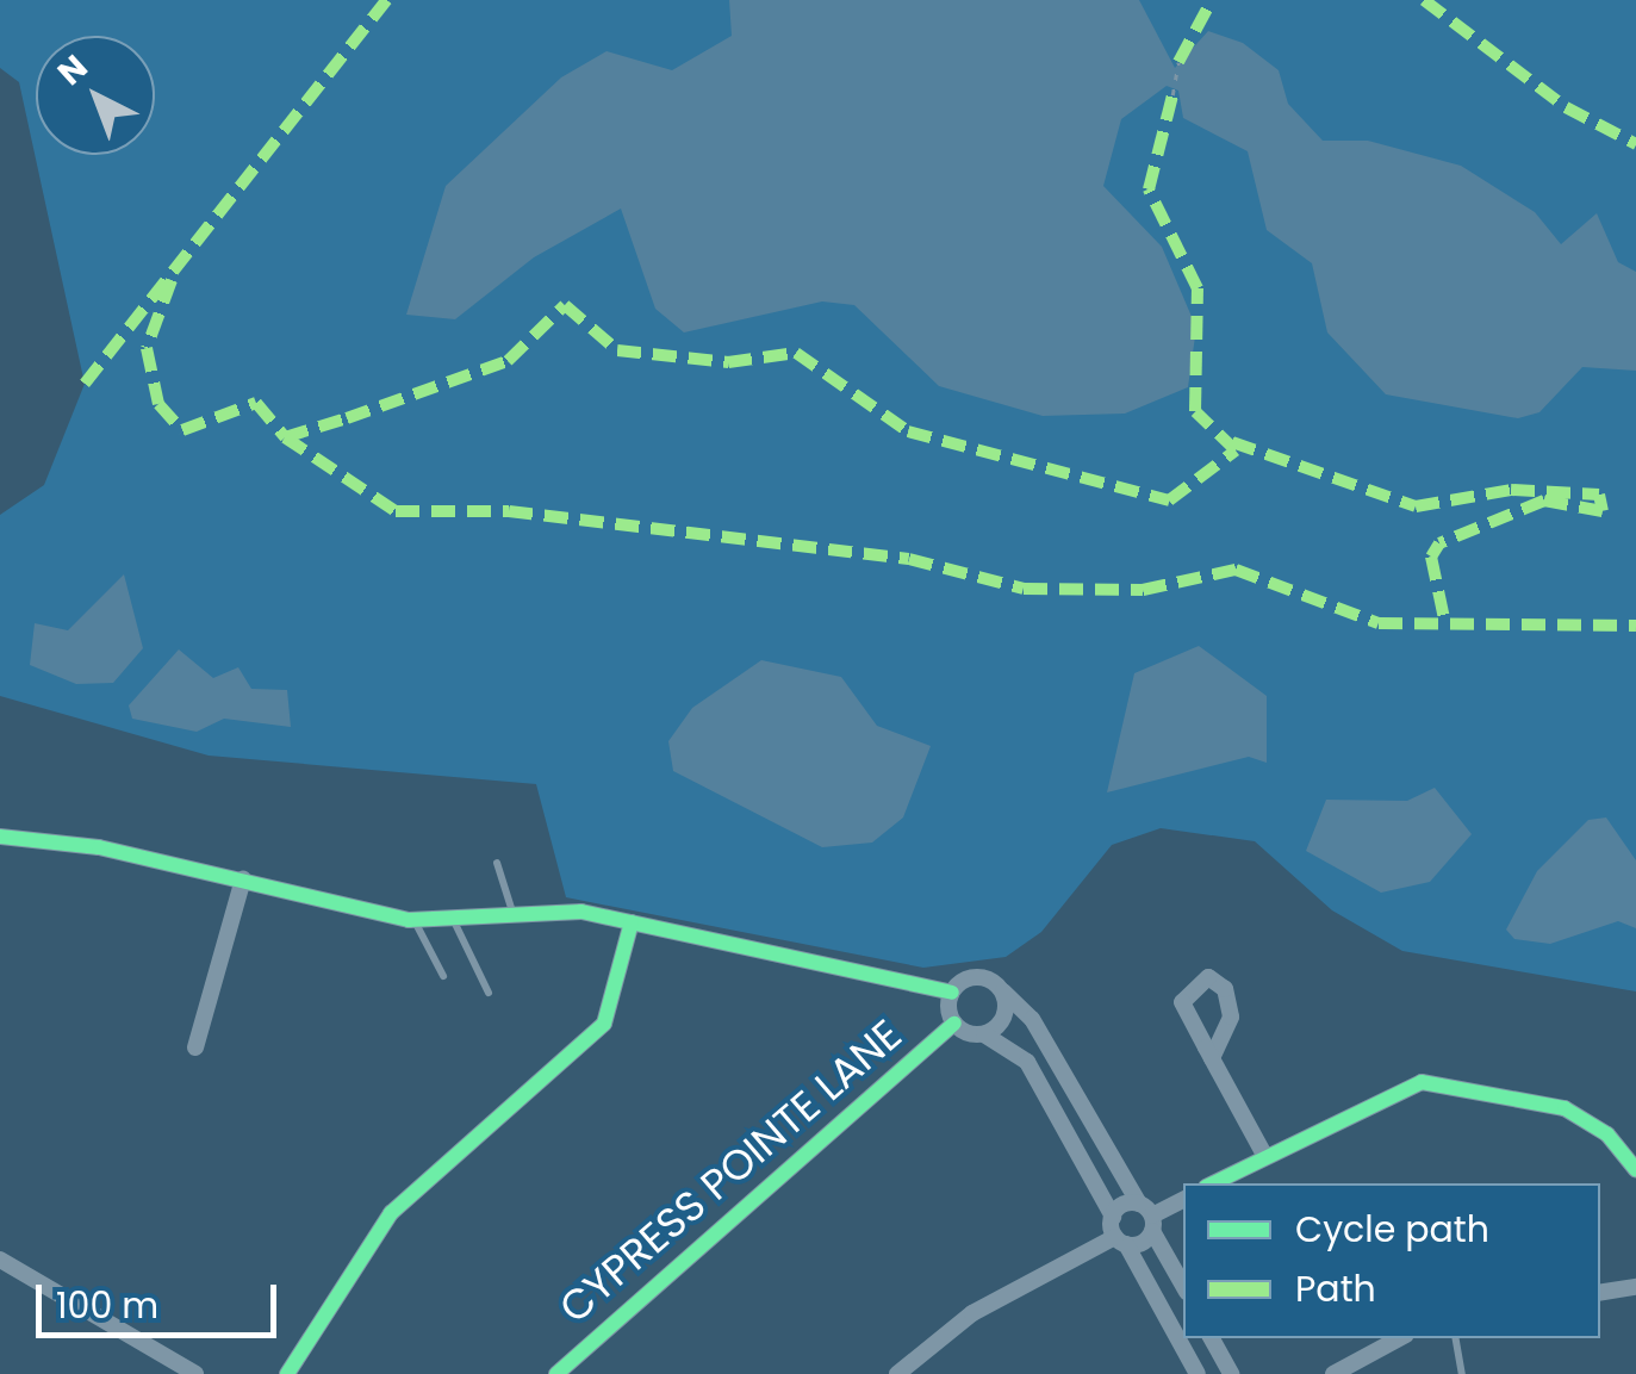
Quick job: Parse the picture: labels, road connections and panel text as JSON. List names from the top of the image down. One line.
{"streets":{"street":["CYPRESS POINTE LANE"]},"legend":["Cycle path","Path"],"scale_bar":"100 m","north":"top left"}
